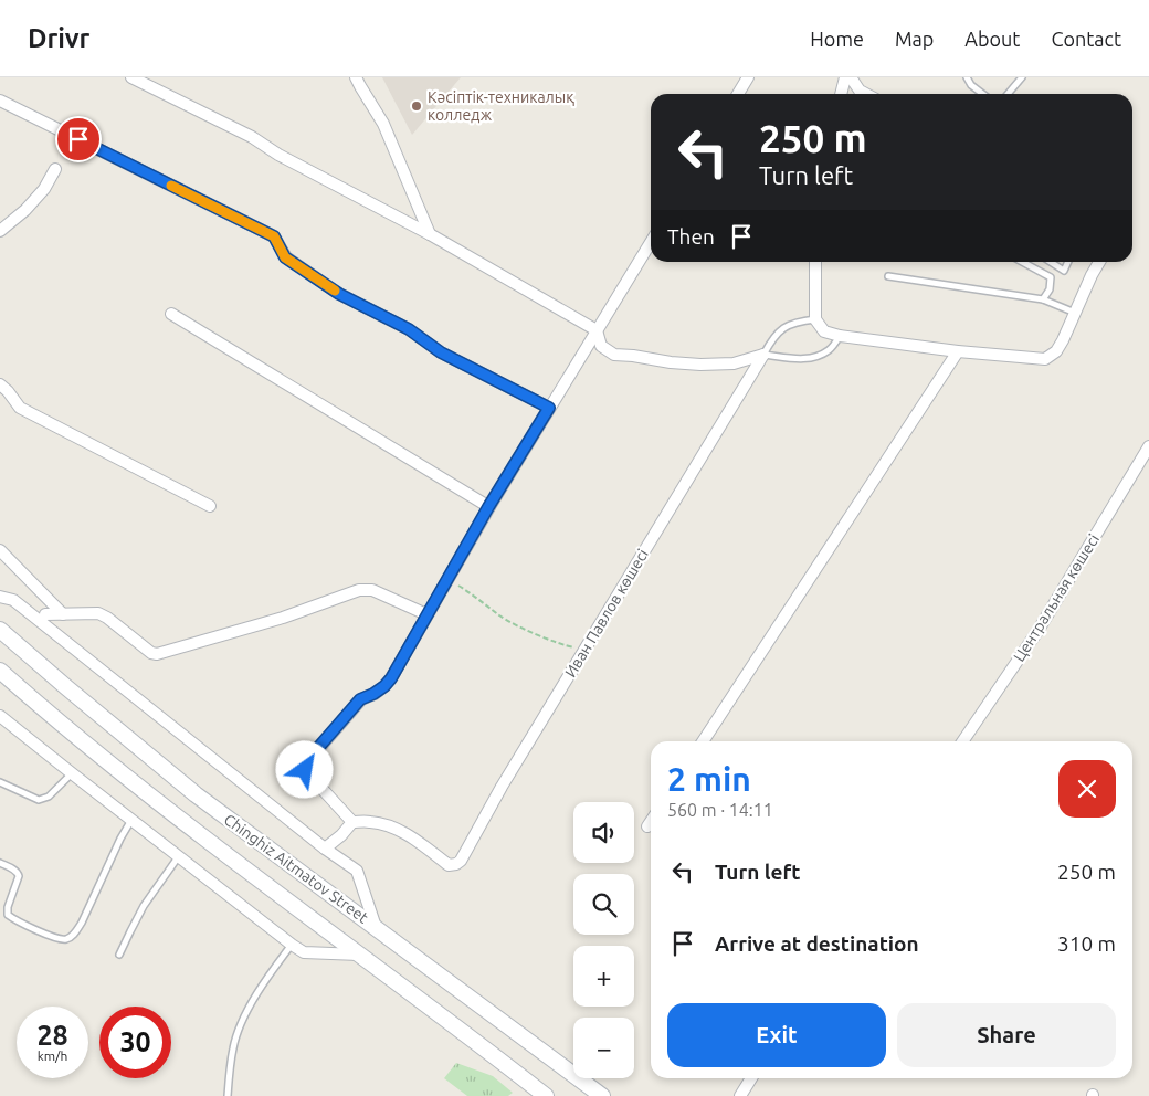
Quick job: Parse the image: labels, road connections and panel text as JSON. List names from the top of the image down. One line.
{"streets":{"main road":["Chinghiz Aitmatov Street"],"street":["Центральная көшесі","Иван Павлов көшесі"]},"places":["Кәсіптік-техникалық колледж"],"page":{"header":"Drivr","nav":["Home","Map","About","Contact"],"turn":["250 m","Turn left"],"then":"Then","heading":["2 min","560 m · 14:11"],"map_buttons":["+","−"],"list":[{"name":"Turn left","value":"250 m"},{"name":"Arrive at destination","value":"310 m"}],"buttons":["Exit","Share"],"speed":"28 km/h","limit":"30"}}
